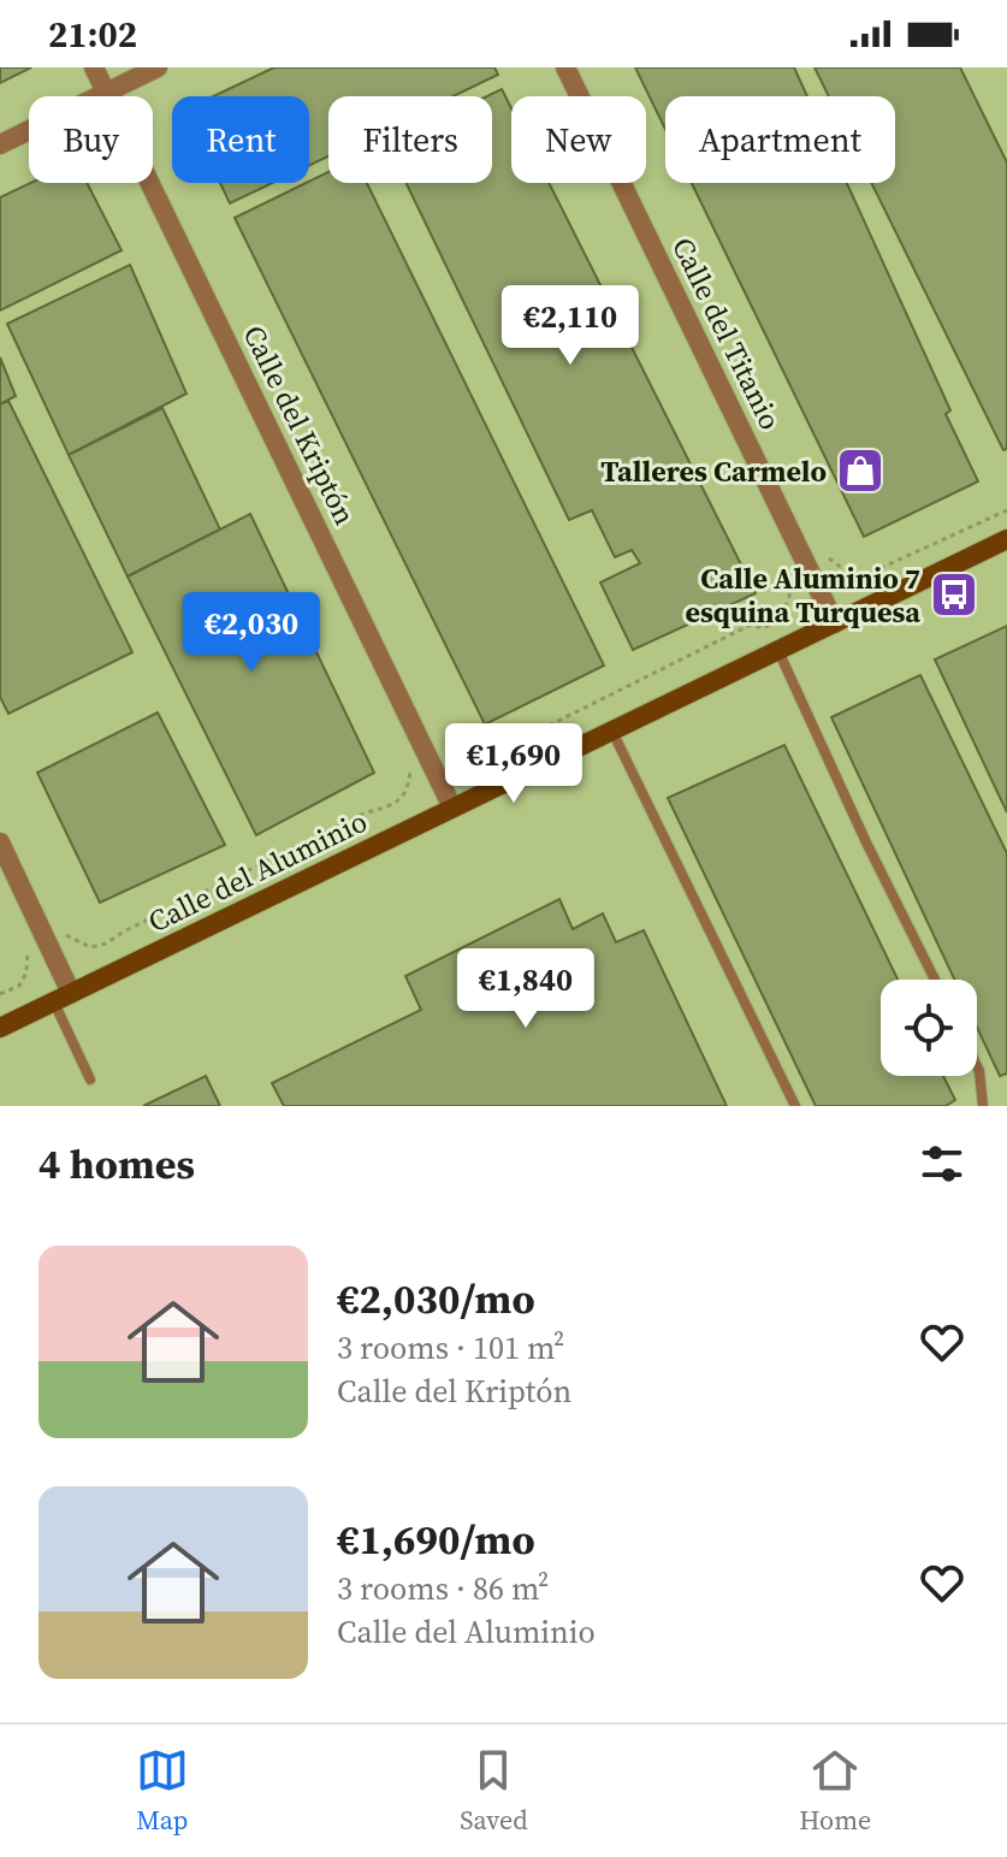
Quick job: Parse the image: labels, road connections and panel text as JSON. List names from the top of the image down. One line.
{"streets":{"street":["Calle del Titanio","Calle del Kriptón","Calle del Aluminio"]},"crossings":[["Calle del Titanio","Calle del Aluminio"],["Calle del Kriptón","Calle del Aluminio"]],"places":{"shop":["Talleres Carmelo"],"bus stop":["Calle Aluminio 7 esquina Turquesa"]},"page":{"status":"21:02","chip":["Buy","Rent","Filters","New","Apartment"],"price":["€2,110","€2,030","€1,690","€1,840"],"heading":"4 homes","list":[{"name":"€2,030/mo","note":"3 rooms · 101 m² · Calle del Kriptón"},{"name":"€1,690/mo","note":"3 rooms · 86 m² · Calle del Aluminio"}],"tabs":["Map","Saved","Home"]}}
